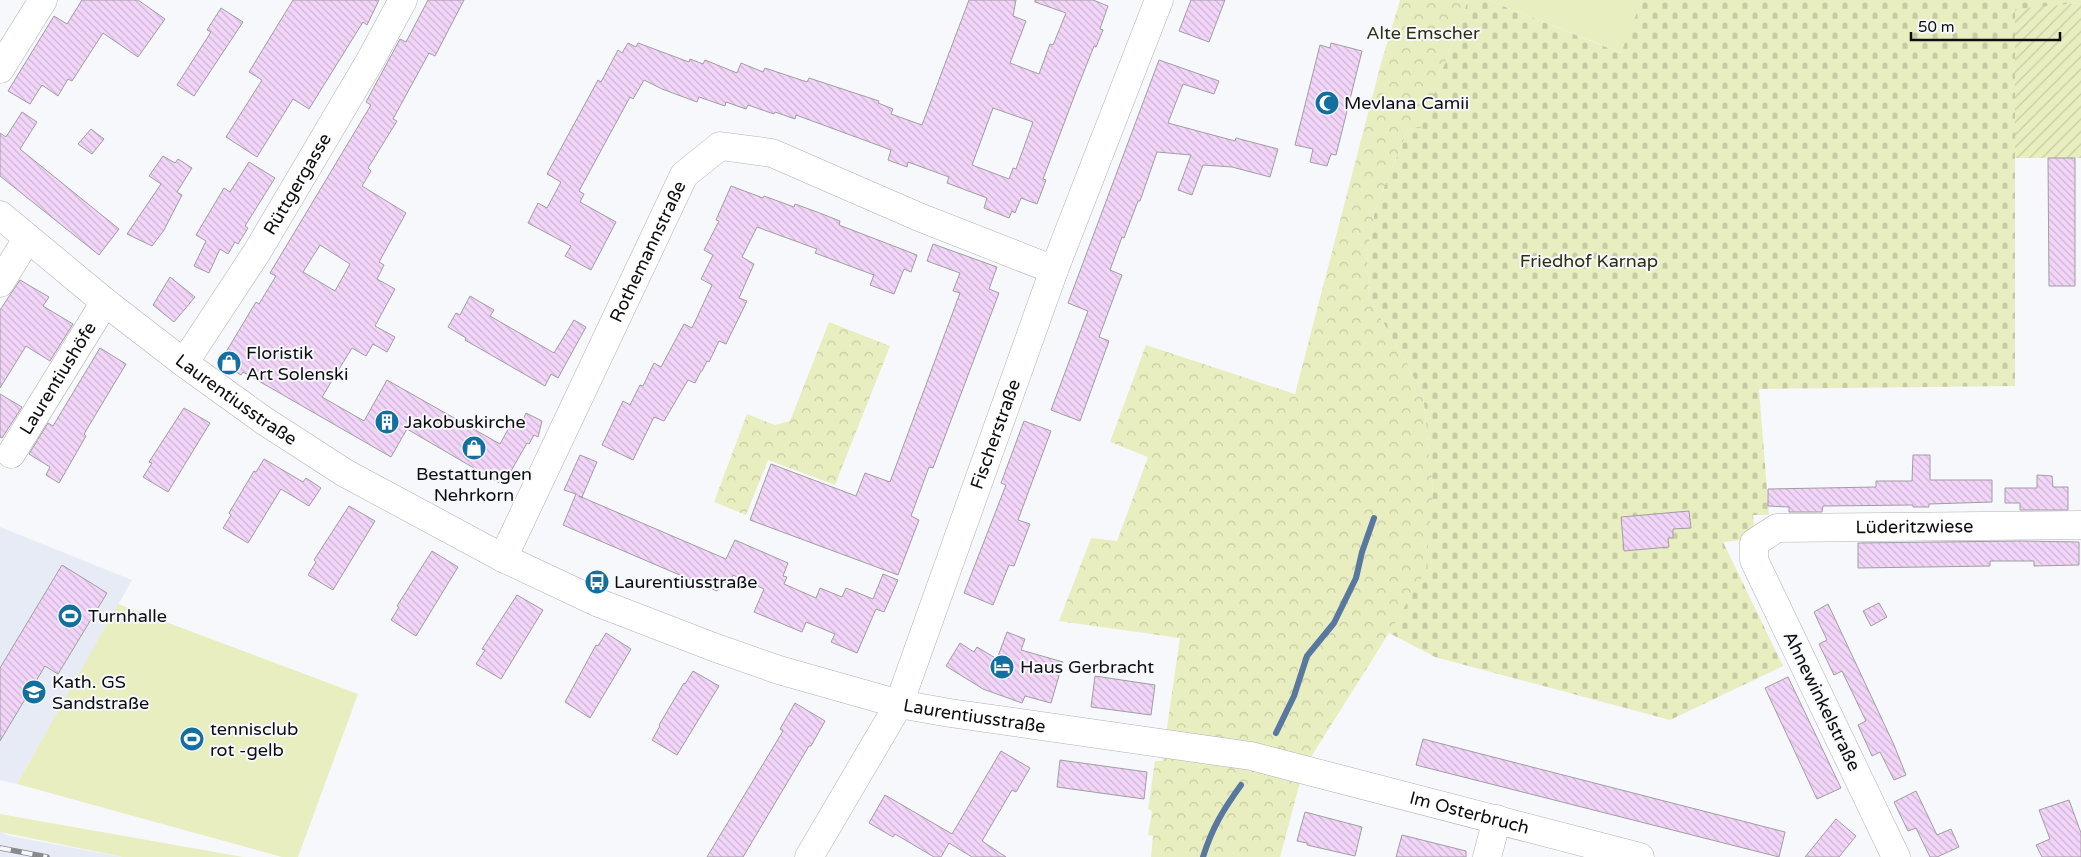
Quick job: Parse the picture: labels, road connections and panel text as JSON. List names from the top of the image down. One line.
{"streets":{"street":["Rüttgergasse","Rothemannstraße","Laurentiushöfe","Laurentiusstraße","Fischerstraße","Lüderitzwiese","Ahnewinkelstraße","Im Osterbruch"]},"crossings":[["Rüttgergasse","Laurentiusstraße"],["Rothemannstraße","Laurentiusstraße"],["Rothemannstraße","Fischerstraße"],["Laurentiushöfe","Laurentiusstraße"],["Laurentiusstraße","Fischerstraße"],["Laurentiusstraße","Im Osterbruch"],["Lüderitzwiese","Ahnewinkelstraße"]],"parks":["Alte Emscher","Friedhof Karnap"],"places":{"mosque":["Mevlana Camii"],"shop":["Floristik Art Solenski","Bestattungen Nehrkorn"],"building":["Jakobuskirche"],"bus stop":["Laurentiusstraße"],"sports":["Turnhalle","tennisclub rot -gelb"],"hotel":["Haus Gerbracht"],"school or university":["Kath. GS Sandstraße"]},"scale_bar":"50 m"}
